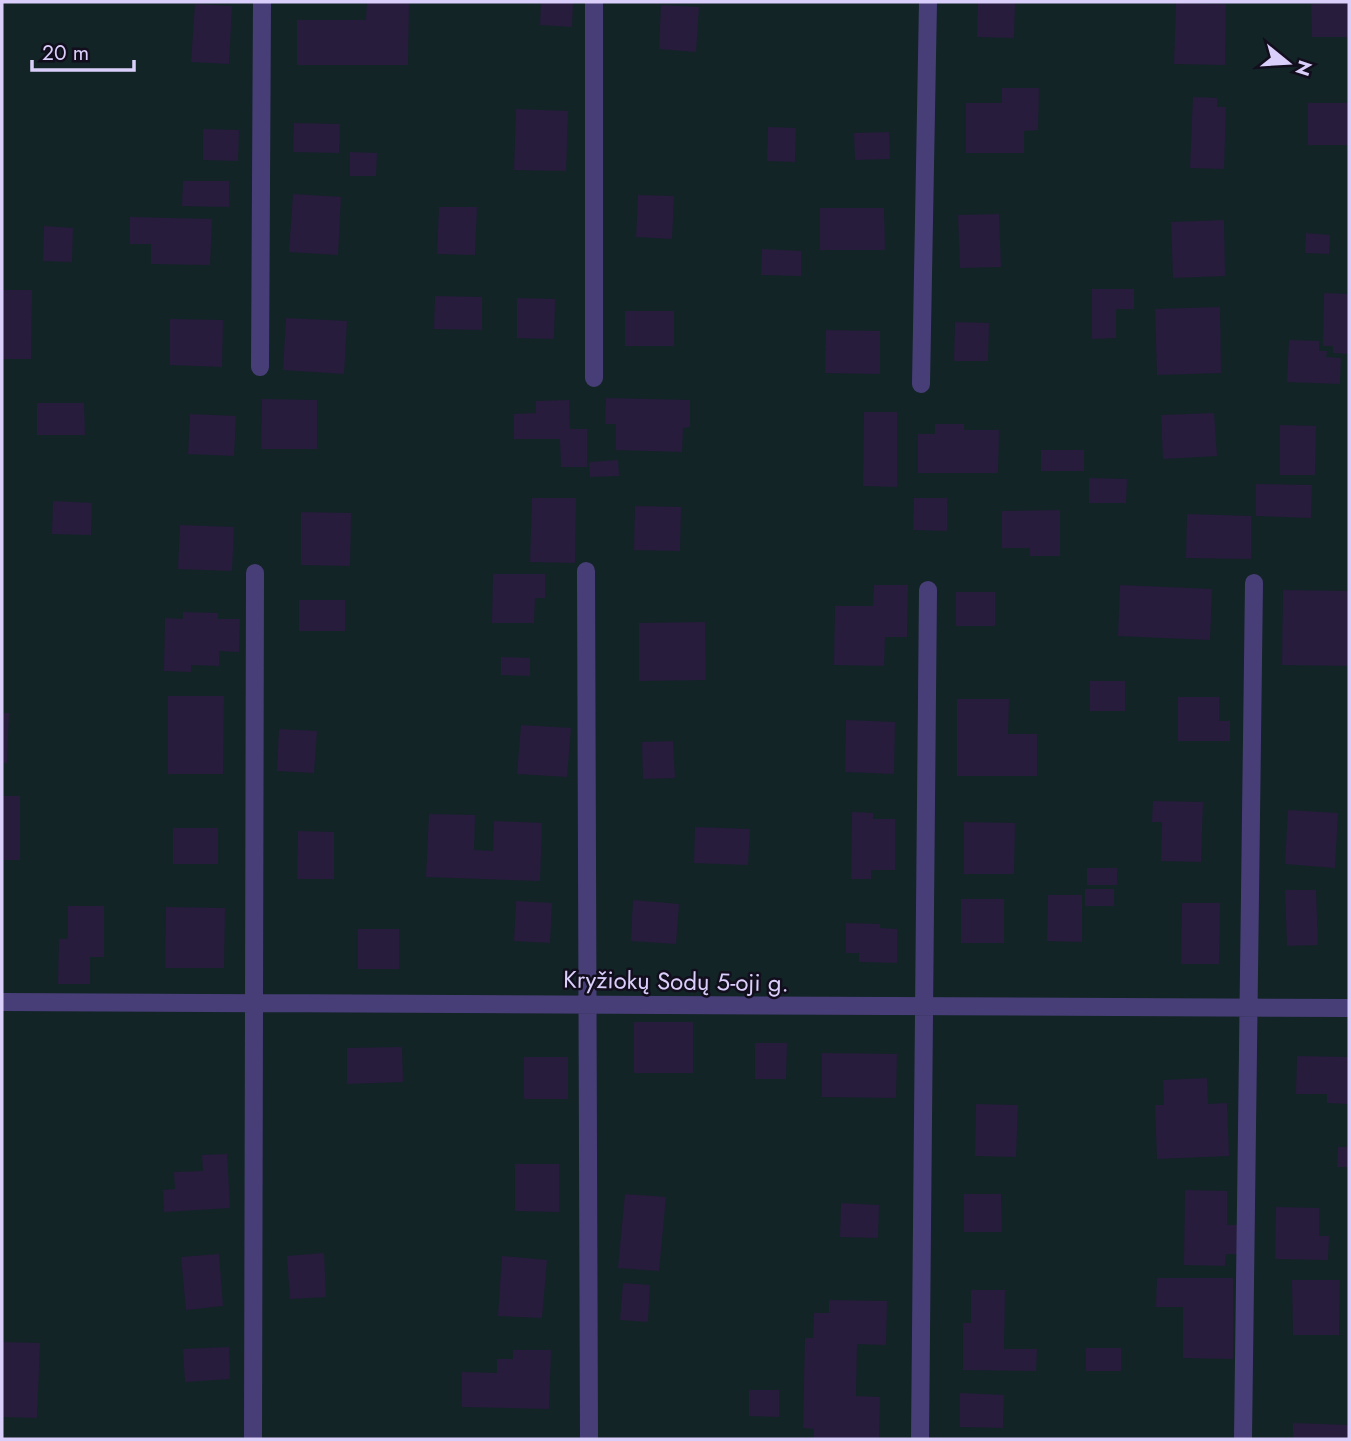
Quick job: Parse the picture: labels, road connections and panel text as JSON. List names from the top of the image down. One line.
{"streets":{"street":["Kryžiokų Sodų 5-oji g."]},"scale_bar":"20 m","north":"right"}
